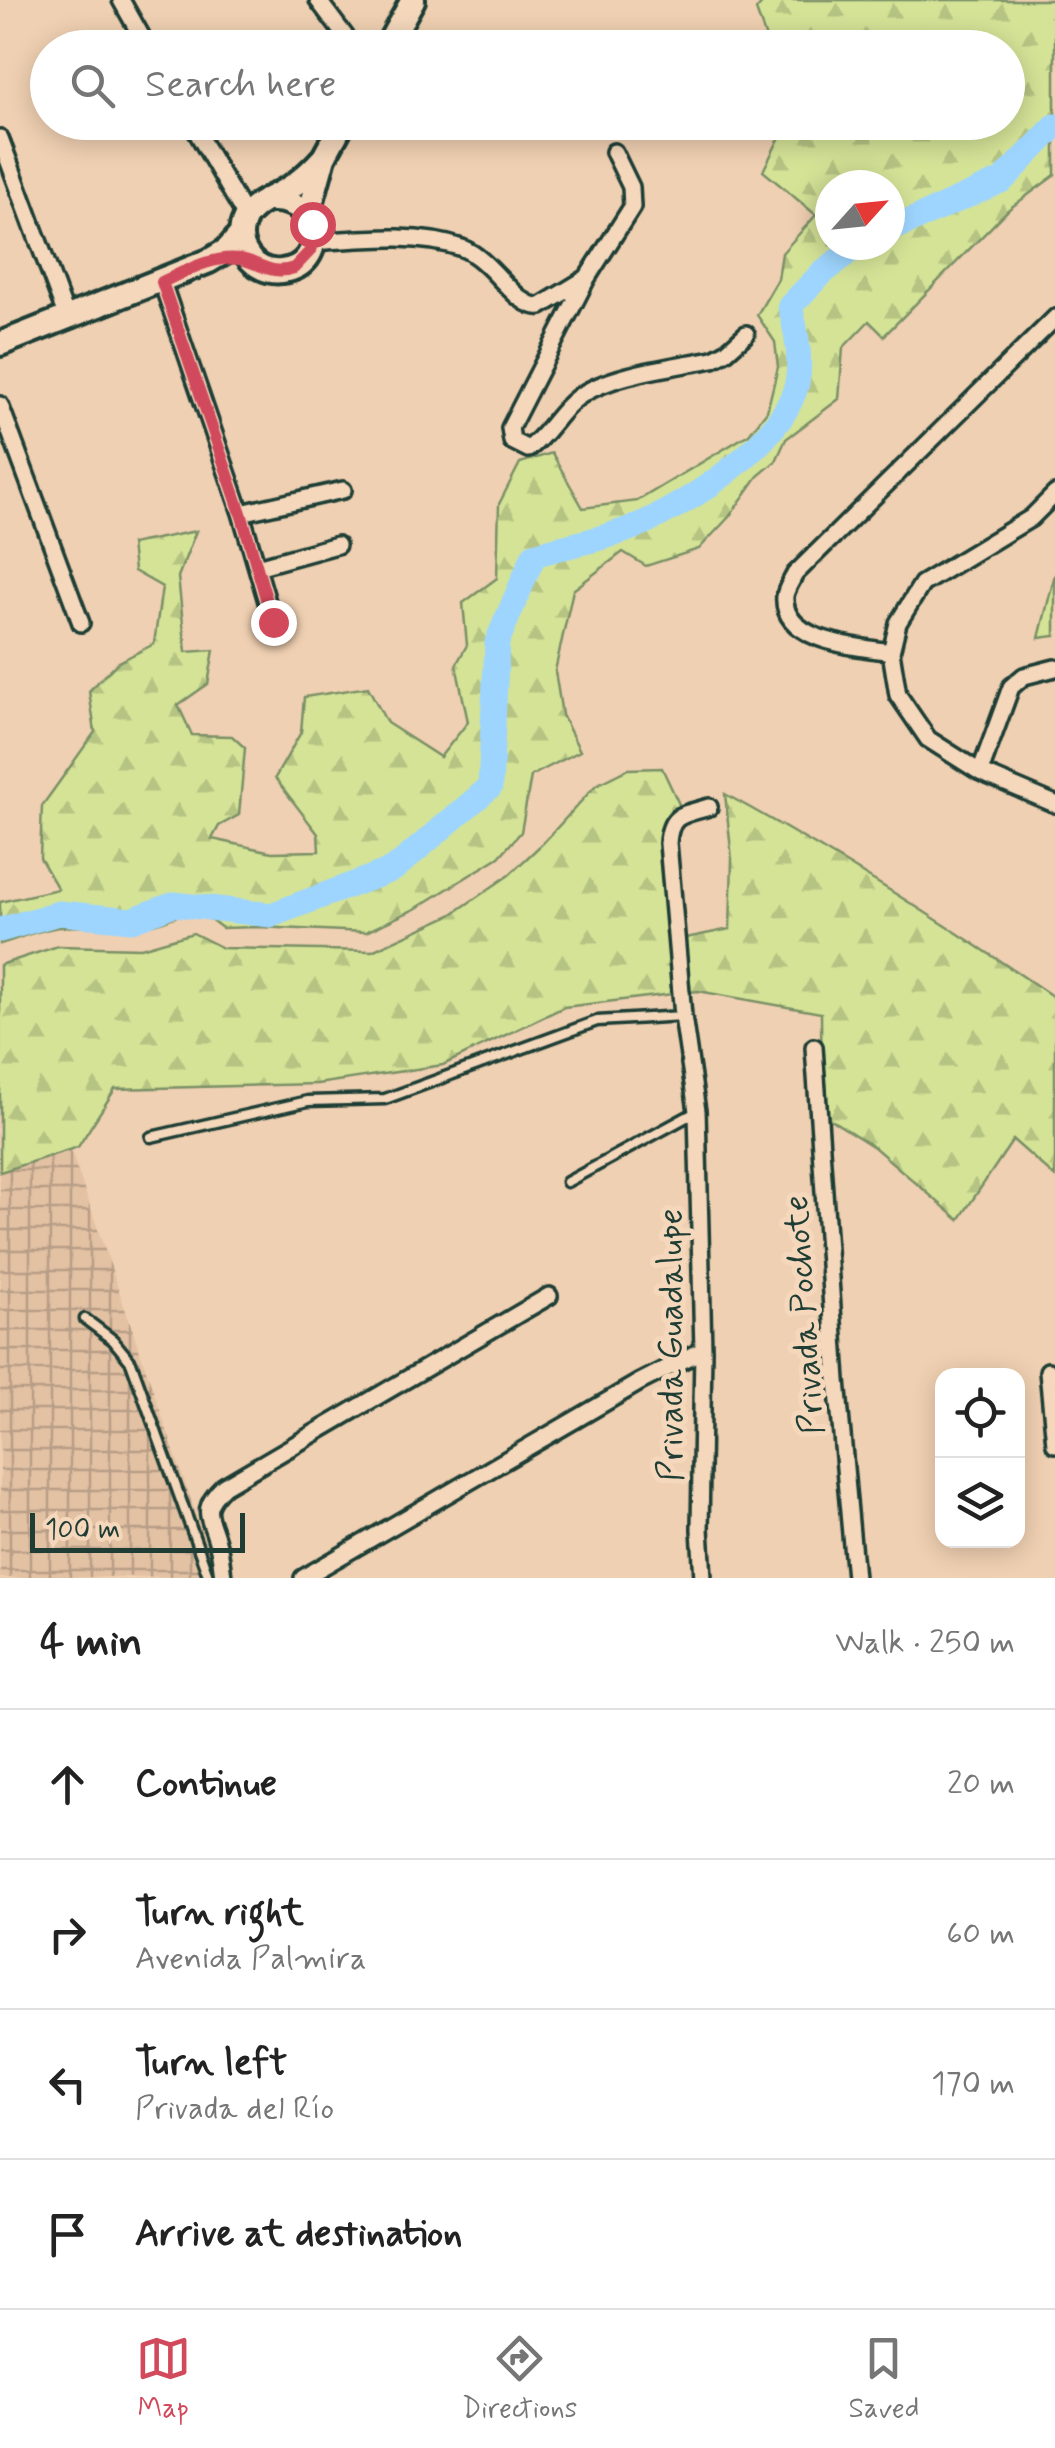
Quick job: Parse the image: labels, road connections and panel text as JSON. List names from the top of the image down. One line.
{"streets":{"street":["Privada Pochote","Privada Guadalupe"]},"scale_bar":"100 m","north":"top right","page":{"search":"Search here","scale":"100 m","heading":["4 min","Walk · 250 m"],"list":[["Continue","20 m"],["Turn right","Avenida Palmira","60 m"],["Turn left","Privada del Río","170 m"],"Arrive at destination"],"nav":["Map","Directions","Saved"]}}
